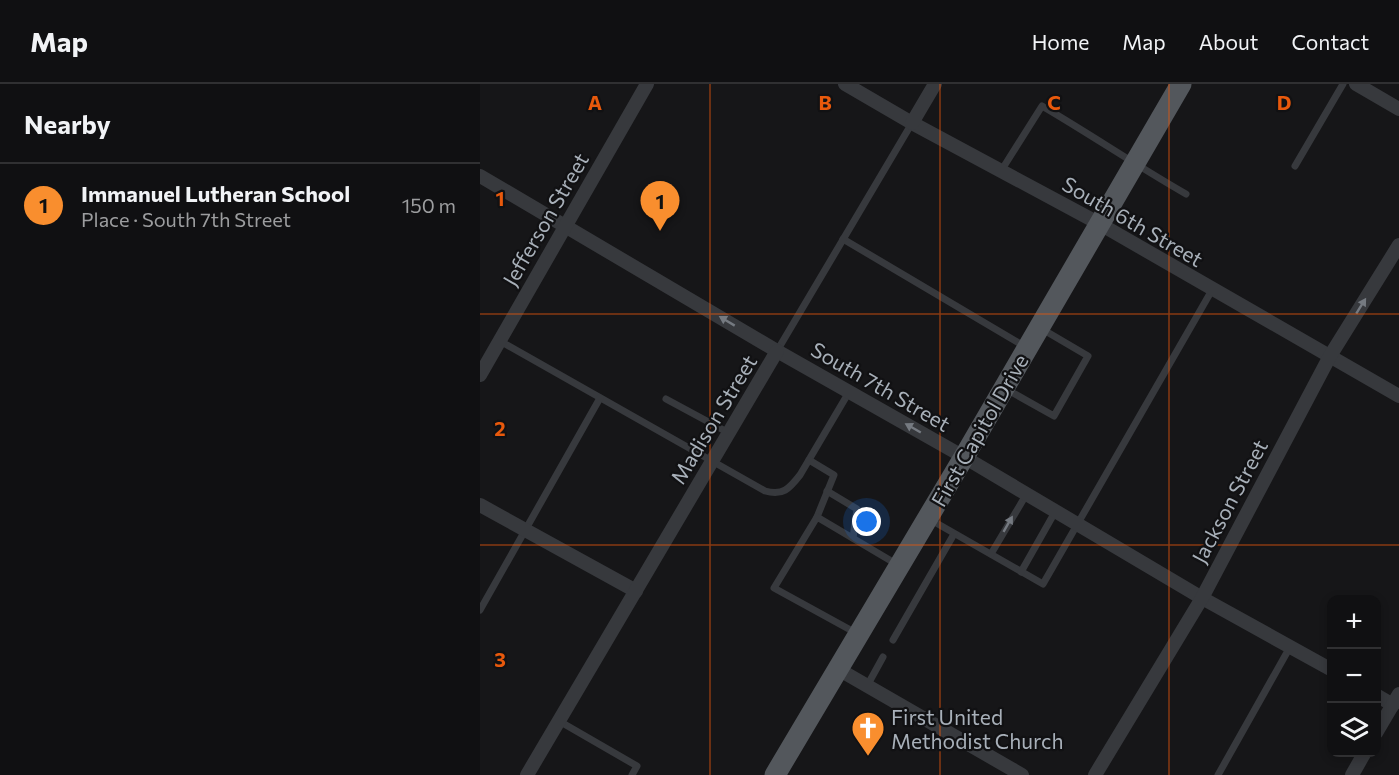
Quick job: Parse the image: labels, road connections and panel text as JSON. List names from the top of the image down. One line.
{"streets":{"main road":["First Capitol Drive"],"street":["Jefferson Street","South 6th Street","South 7th Street","Madison Street","Jackson Street"]},"crossings":[["Jefferson Street","South 7th Street"],["South 6th Street","Madison Street"],["South 6th Street","First Capitol Drive"],["South 6th Street","Jackson Street"],["South 7th Street","Madison Street"],["South 7th Street","First Capitol Drive"],["South 7th Street","Jackson Street"]],"one_way":["South 7th Street"],"places":{"church":["First United Methodist Church"]},"page":{"header":"Map","nav":["Home","Map","About","Contact"],"heading":"Nearby","list":[{"mark":"1","name":"Immanuel Lutheran School","note":"Place · South 7th Street","value":"150 m"}],"pins":"1","map_buttons":["+","−"]},"grid":{"columns":["A","B","C","D"],"rows":["1","2","3"]}}
